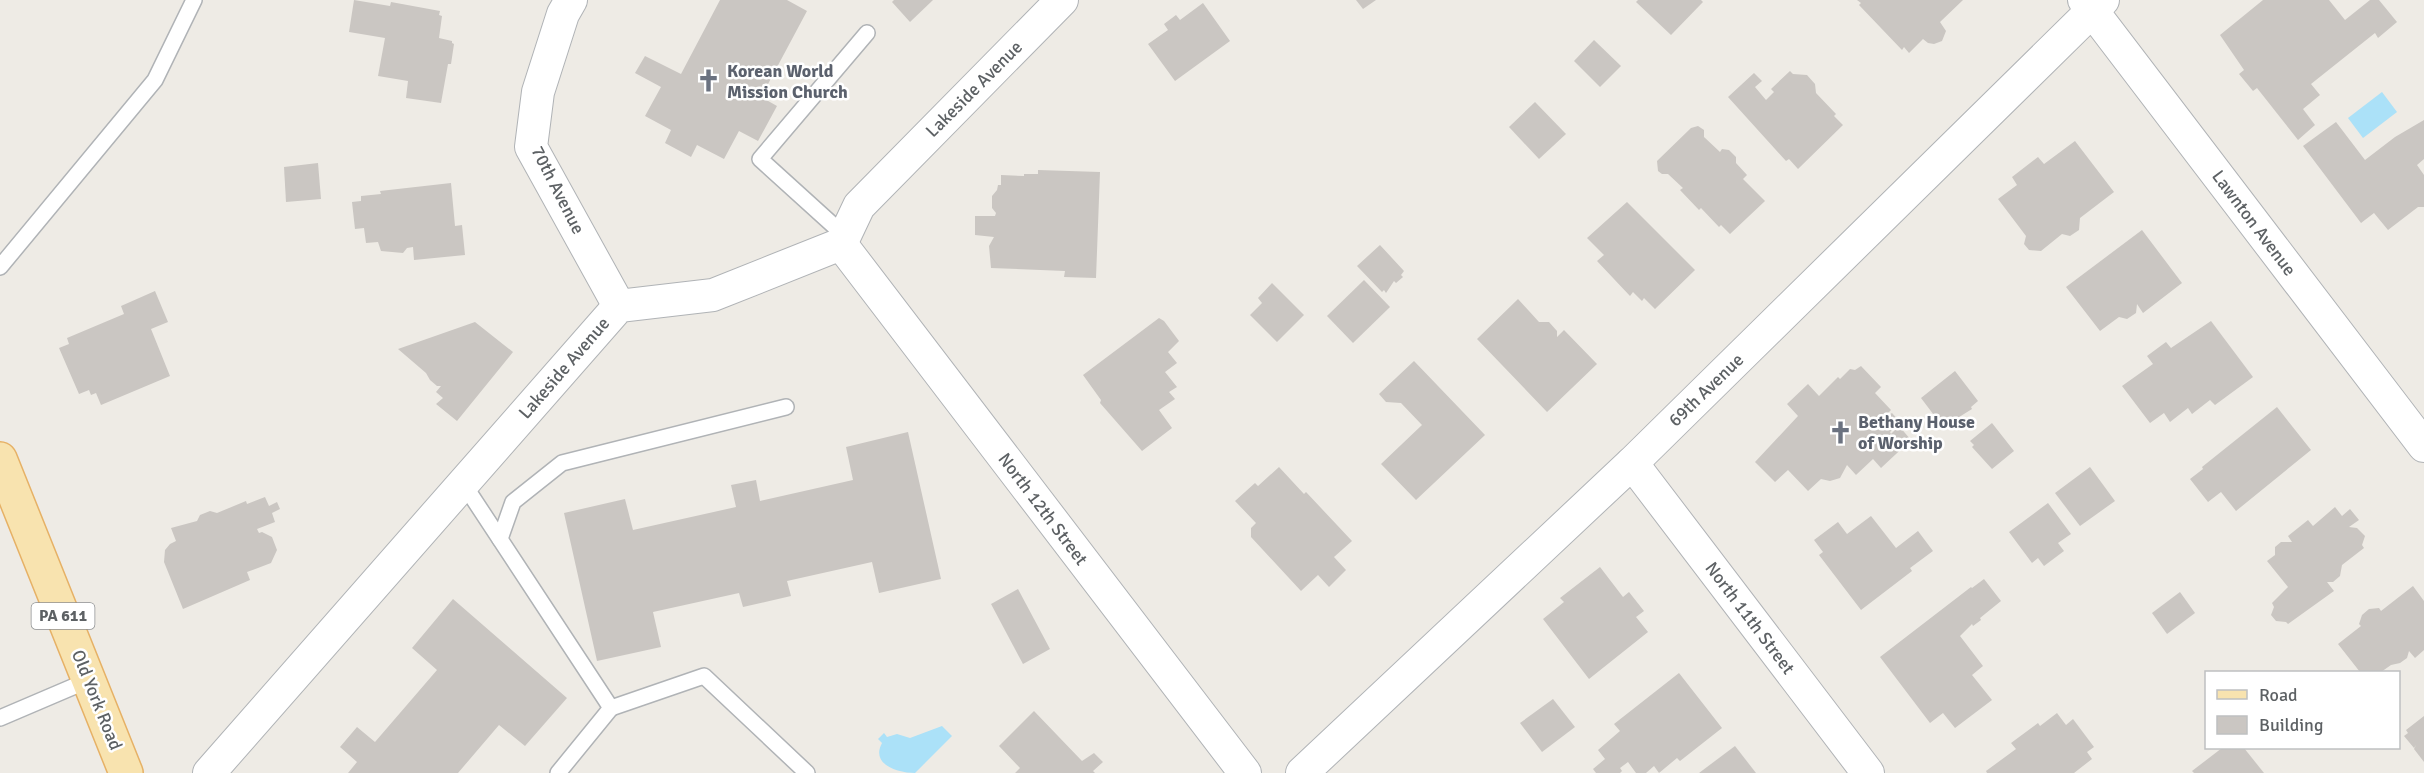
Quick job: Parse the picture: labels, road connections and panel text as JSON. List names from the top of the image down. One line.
{"streets":{"main road":["PA 611","Old York Road"],"street":["Lakeside Avenue","70th Avenue","Lawnton Avenue","69th Avenue","North 12th Street","North 11th Street"]},"crossings":[["Lakeside Avenue","70th Avenue"],["Lakeside Avenue","North 12th Street"],["Lawnton Avenue","69th Avenue"],["69th Avenue","North 11th Street"]],"places":{"church":["Korean World Mission Church","Bethany House of Worship"]},"legend":["Road","Building"]}
